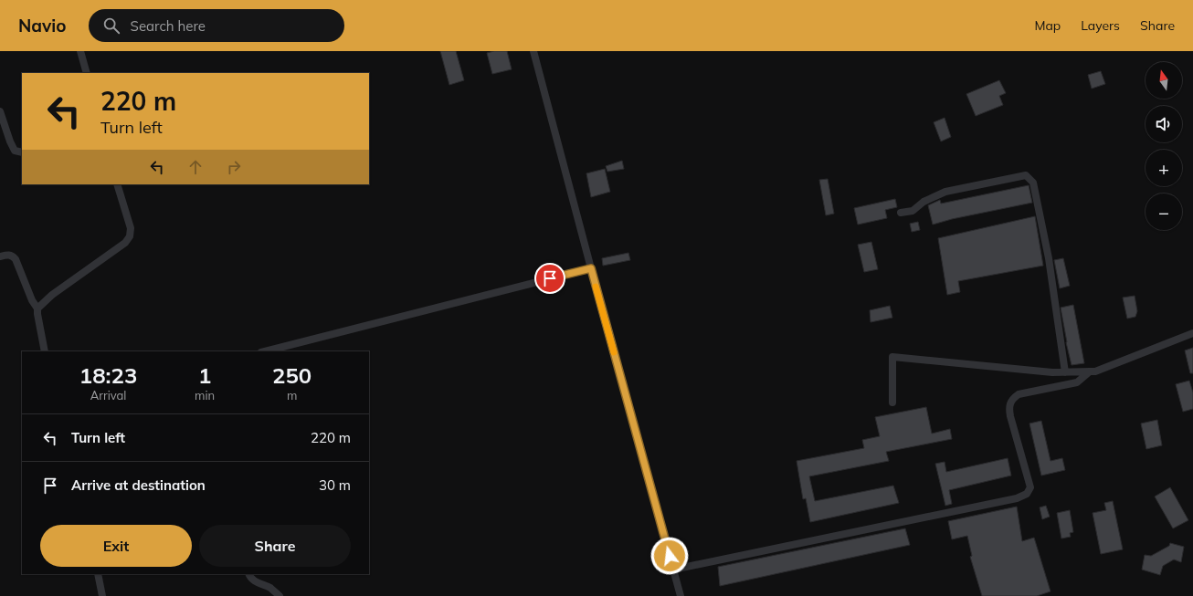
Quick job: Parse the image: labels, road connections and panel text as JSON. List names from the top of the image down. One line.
{"north":"top","page":{"header":"Navio","search":"Search here","nav":["Map","Layers","Share"],"map_buttons":["+","−"],"turn":["220 m","Turn left"],"eta":["18:23","Arrival","1","min","250","m"],"list":[{"name":"Turn left","value":"220 m"},{"name":"Arrive at destination","value":"30 m"}],"buttons":["Exit","Share"]}}
